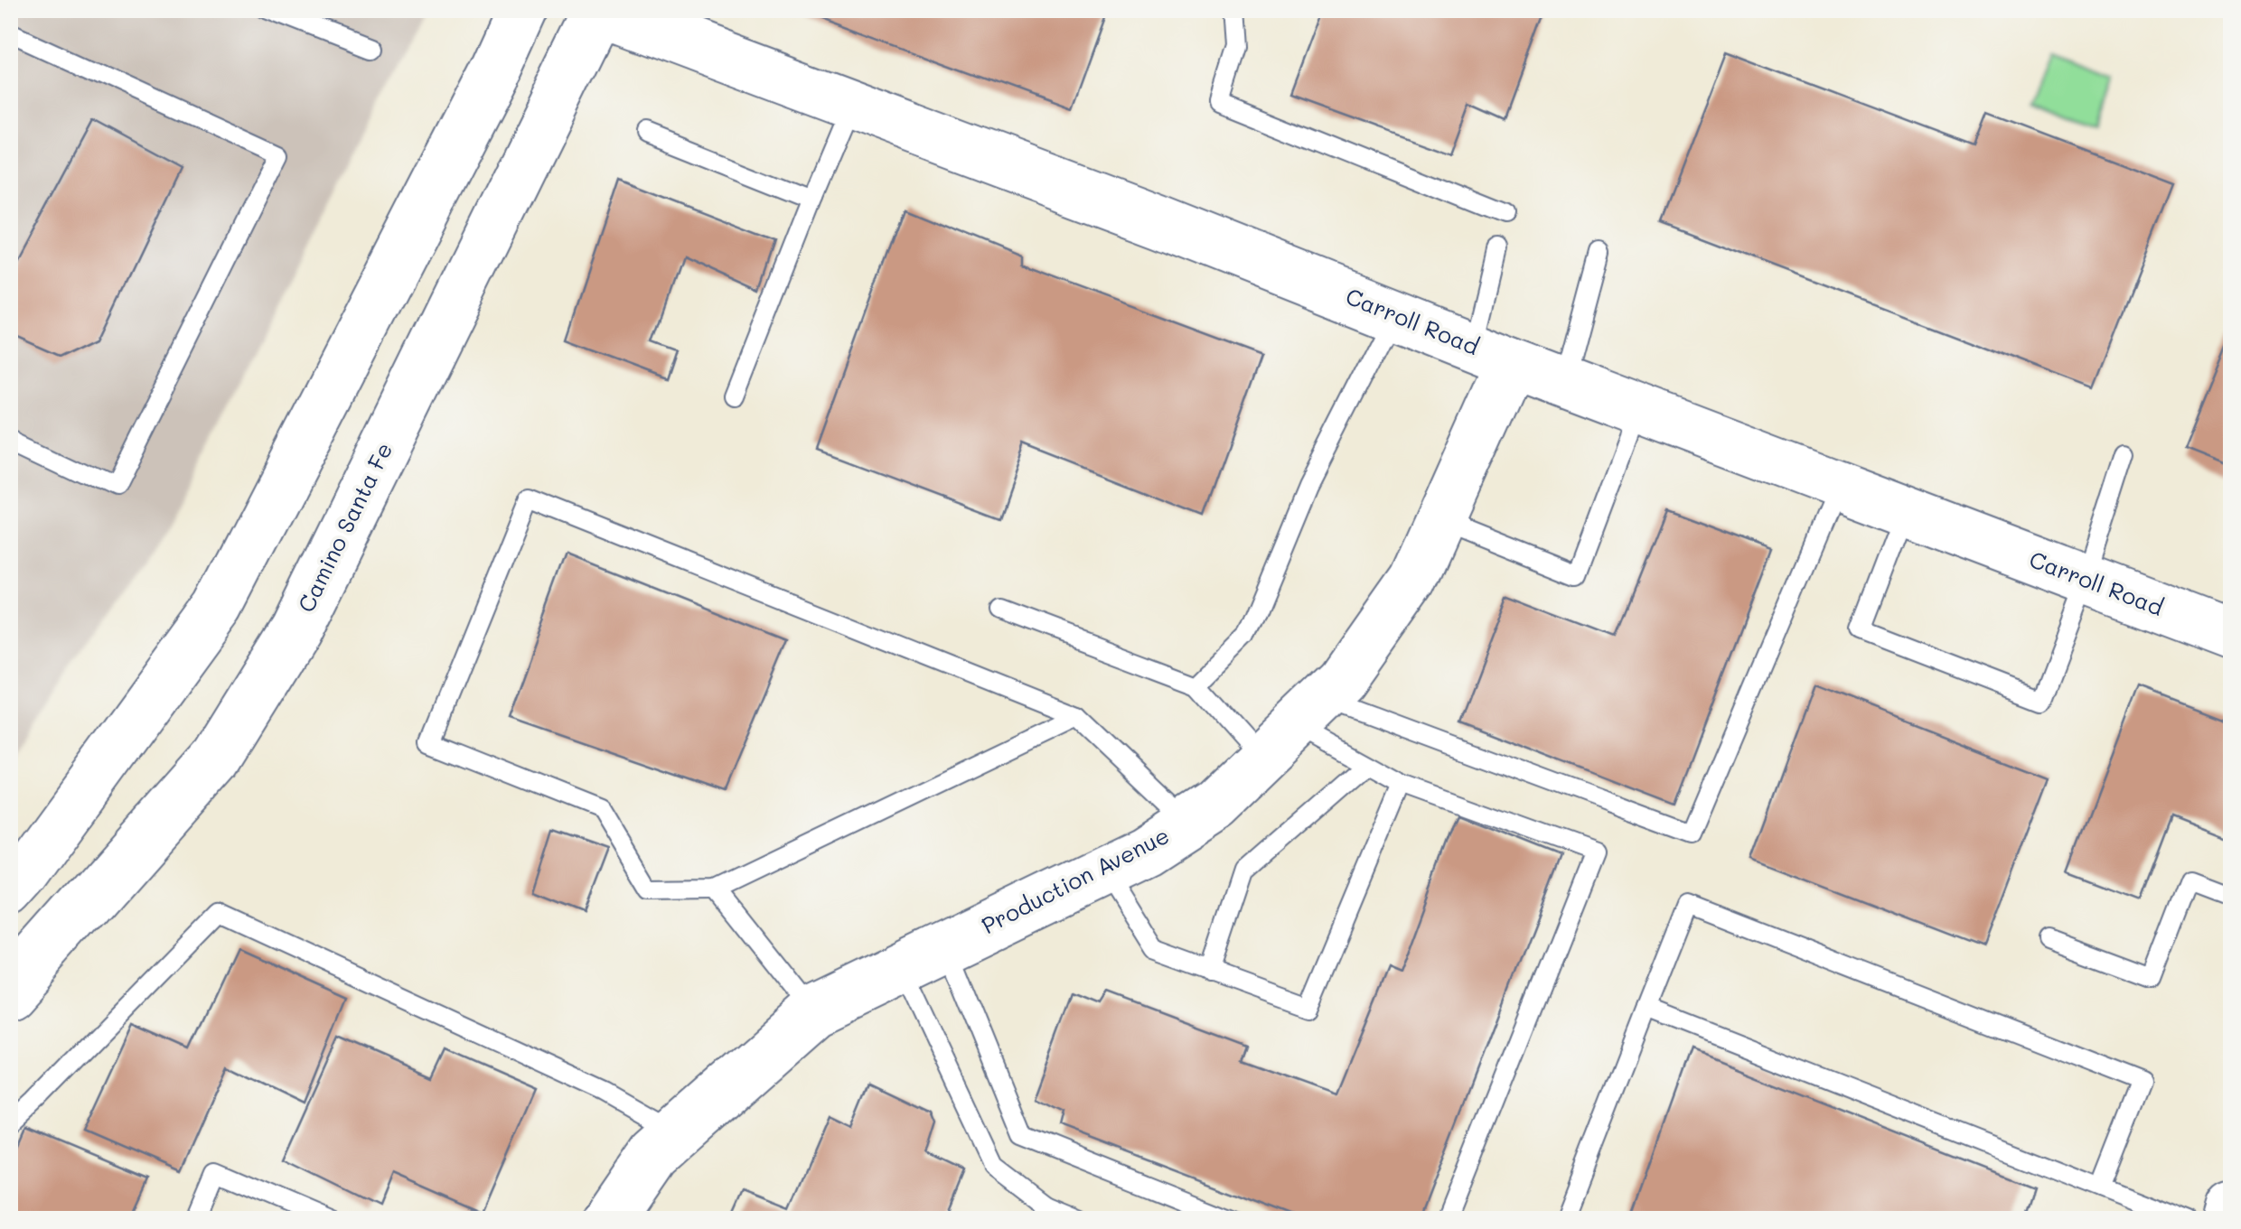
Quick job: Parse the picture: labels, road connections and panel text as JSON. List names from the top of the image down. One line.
{"streets":{"main road":["Carroll Road","Camino Santa Fe","Production Avenue"]},"crossings":[["Carroll Road","Camino Santa Fe"],["Carroll Road","Production Avenue"]]}
